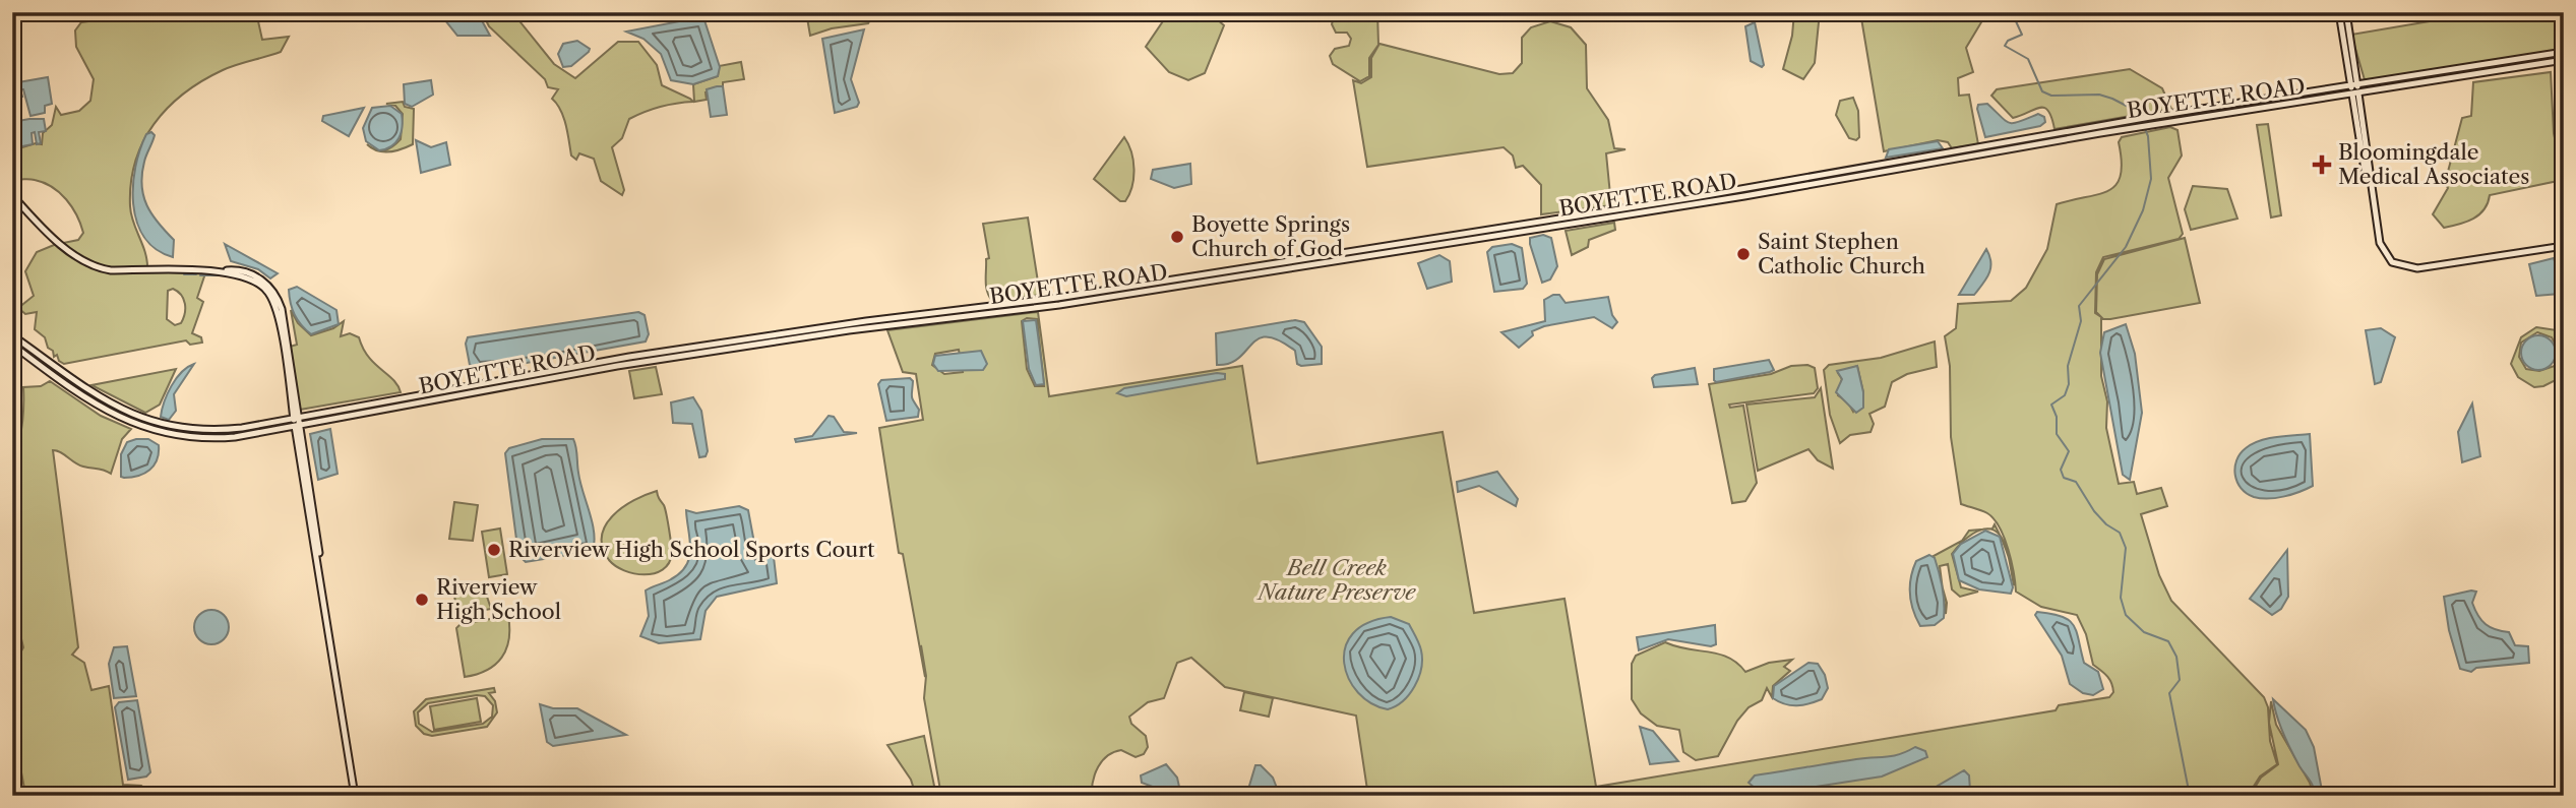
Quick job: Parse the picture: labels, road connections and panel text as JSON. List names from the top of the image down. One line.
{"streets":{"main road":["BOYETTE ROAD"]},"parks":["Bell Creek Nature Preserve"],"places":{"health":["Bloomingdale Medical Associates"],"other":["Boyette Springs Church of God","Saint Stephen Catholic Church","Riverview High School Sports Court","Riverview High School"]}}
